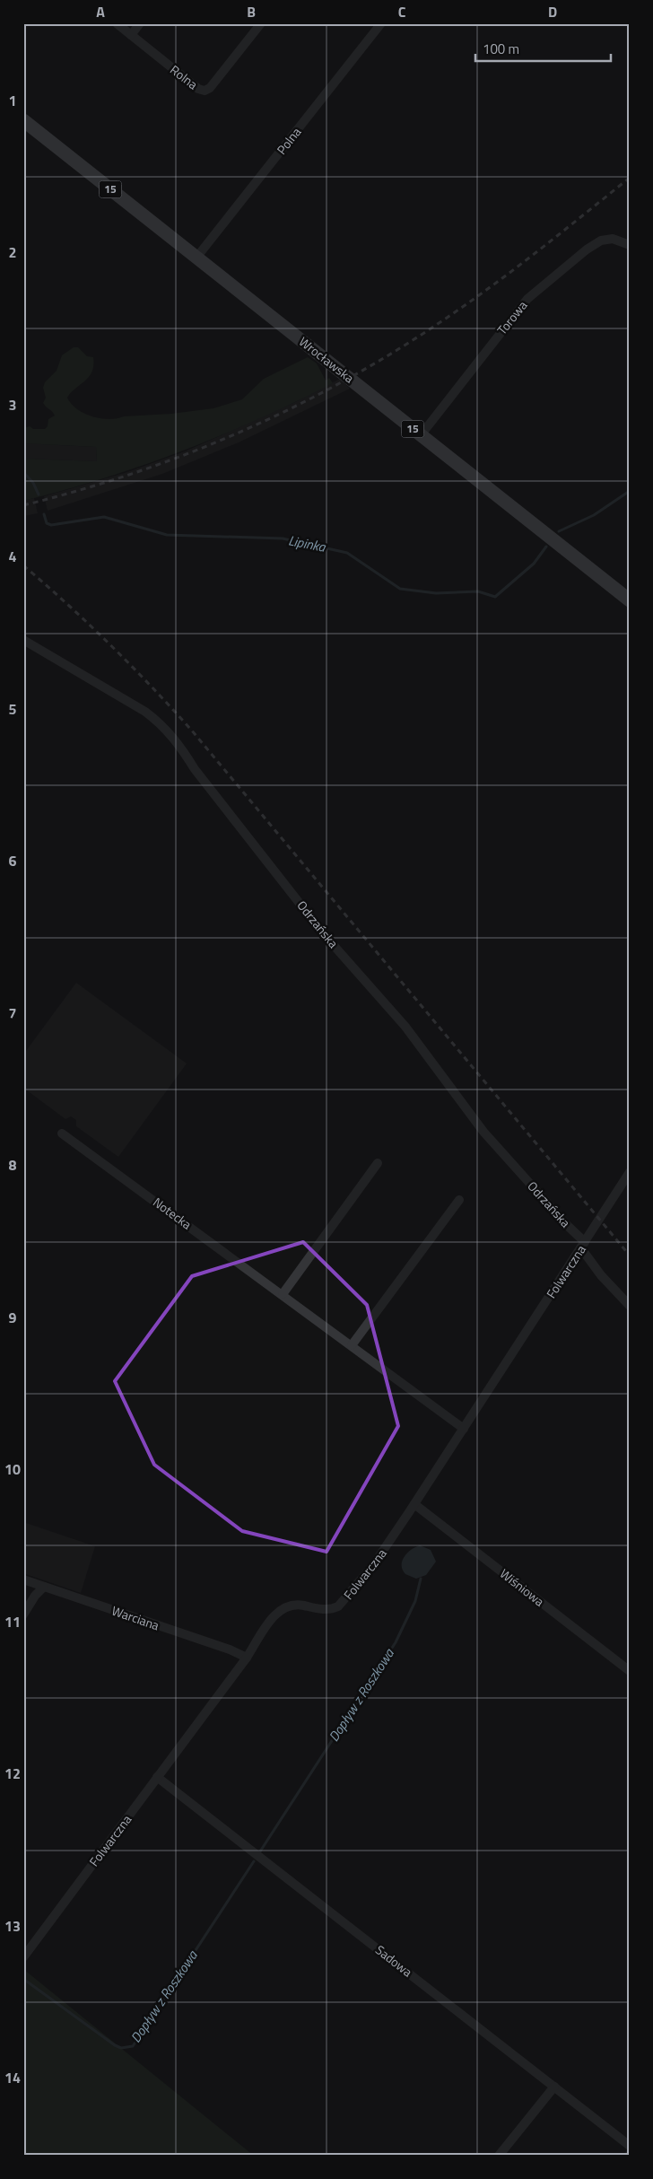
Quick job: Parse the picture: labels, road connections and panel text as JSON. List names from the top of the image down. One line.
{"streets":{"main road":["15","Wrocławska"],"street":["Rolna","Polna","Torowa","Odrzańska","Notecka","Folwarczna","Wiśniowa","Warciana","Sadowa"]},"crossings":[["Polna","Wrocławska"],["Torowa","Wrocławska"],["Odrzańska","Folwarczna"],["Notecka","Folwarczna"],["Folwarczna","Wiśniowa"],["Folwarczna","Warciana"],["Folwarczna","Sadowa"]],"water":["Lipinka","Dopływ z Roszkowa"],"scale_bar":"100 m","grid":{"columns":["A","B","C","D"],"rows":["1","2","3","4","5","6","7","8","9","10","11","12","13","14"]}}
